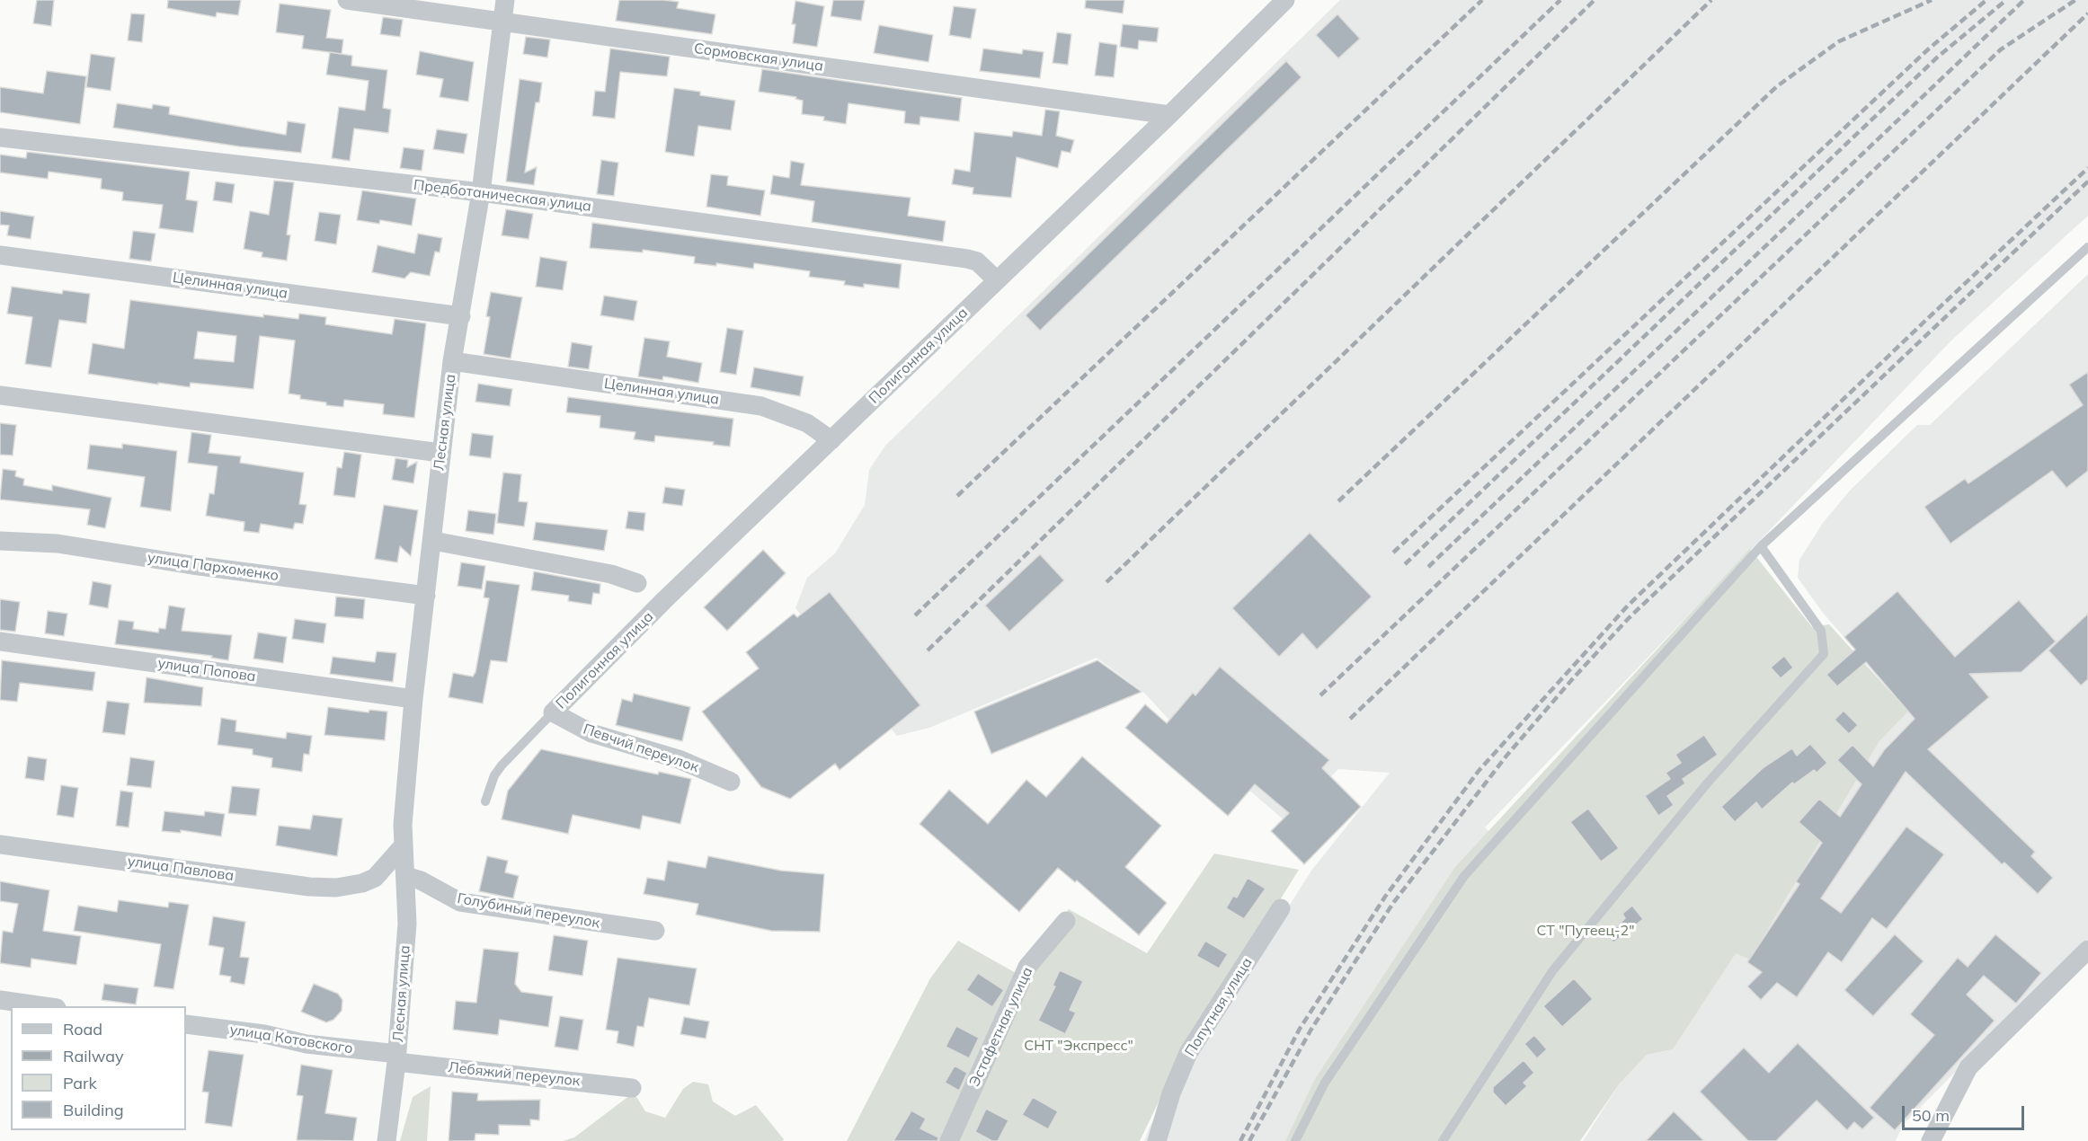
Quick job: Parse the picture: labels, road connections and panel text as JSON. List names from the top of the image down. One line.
{"streets":{"street":["Сормовская улица","Предботаническая улица","Целинная улица","Полигонная улица","Лесная улица","улица Пархоменко","улица Попова","Певчий переулок","улица Павлова","Голубиный переулок","Попутная улица","Эстафетная улица","улица Котовского","Лебяжий переулок"]},"crossings":[["Сормовская улица","Полигонная улица"],["Сормовская улица","Лесная улица"],["Предботаническая улица","Полигонная улица"],["Предботаническая улица","Лесная улица"],["Целинная улица","Полигонная улица"],["Целинная улица","Лесная улица"],["Полигонная улица","Певчий переулок"],["Лесная улица","улица Пархоменко"],["Лесная улица","улица Попова"],["Лесная улица","улица Павлова"],["Лесная улица","Голубиный переулок"],["Лесная улица","улица Котовского"],["Лесная улица","Лебяжий переулок"],["улица Котовского","Лебяжий переулок"]],"parks":["СТ \"Путеец-2\"","СНТ \"Экспресс\""],"legend":["Road","Railway","Park","Building"],"scale_bar":"50 m"}
